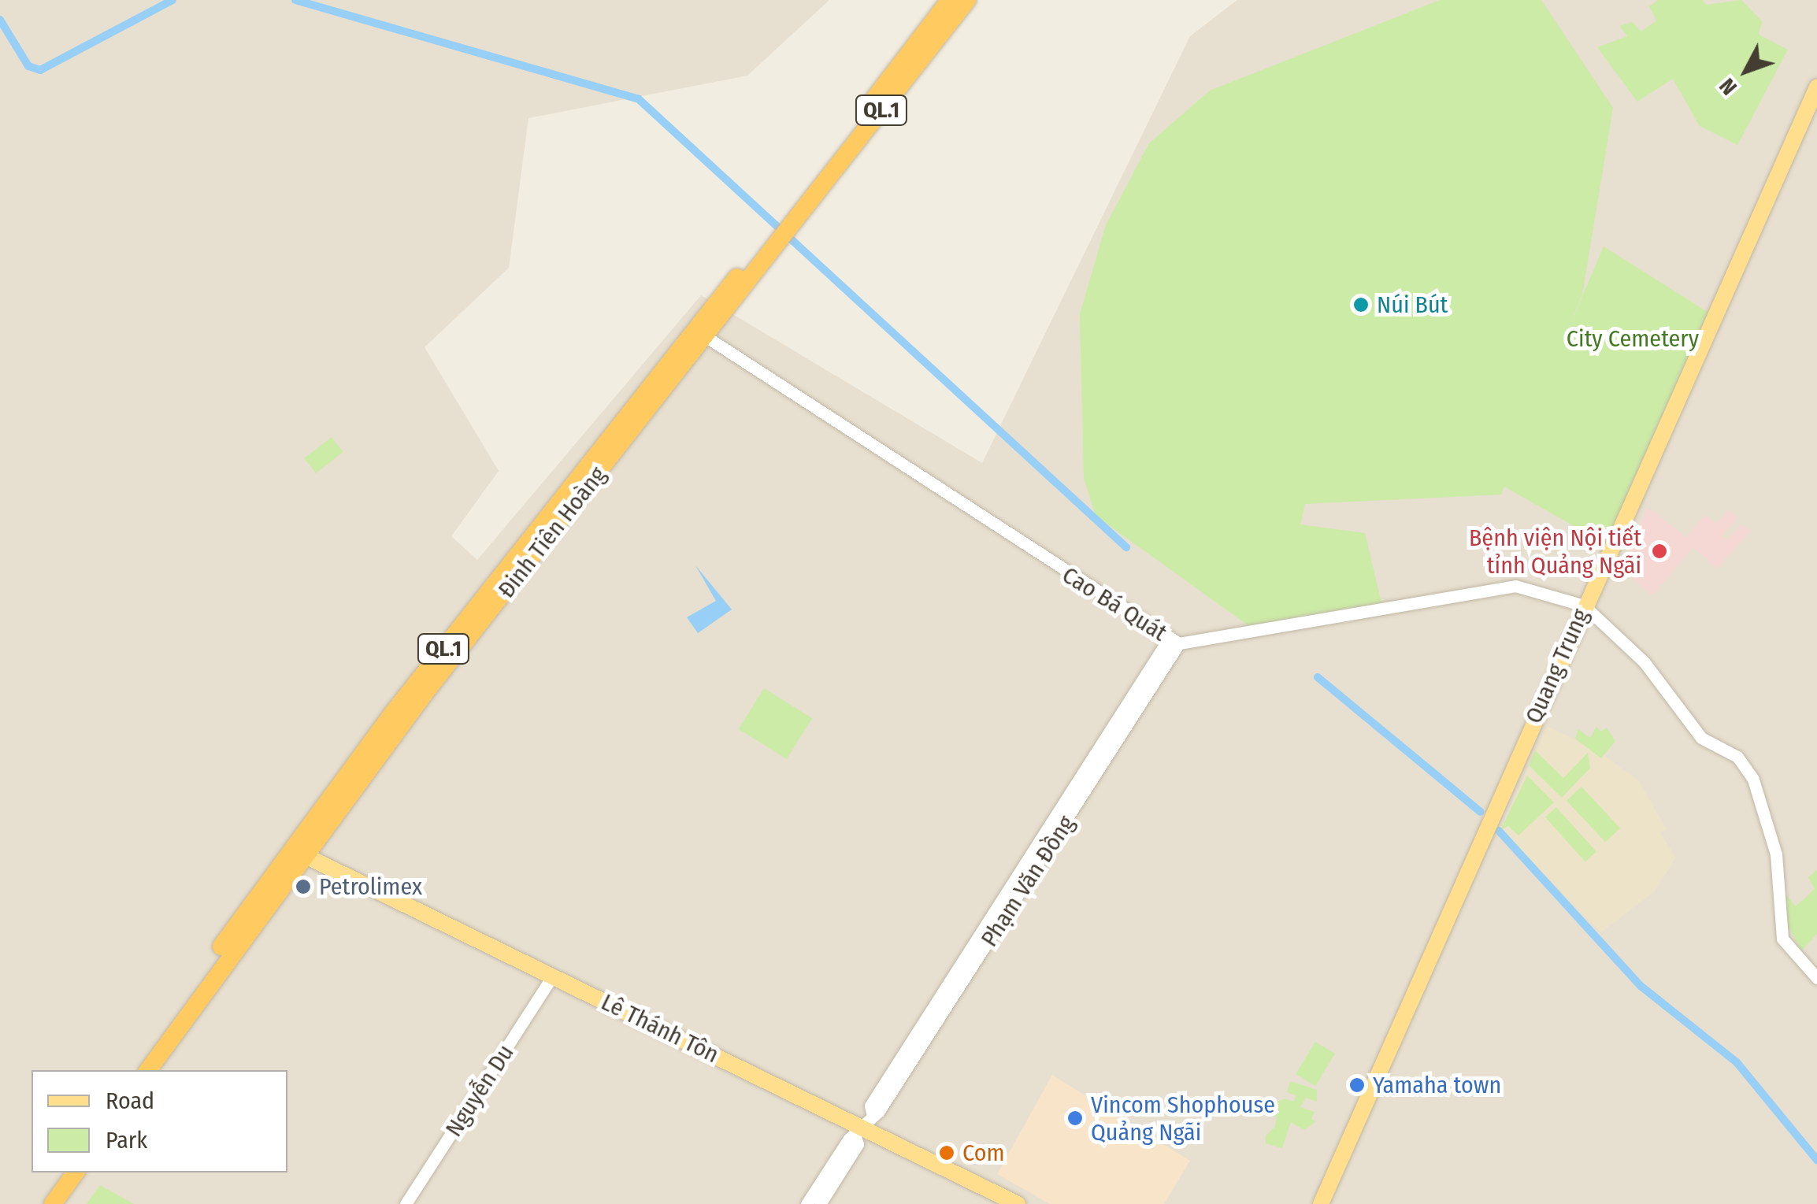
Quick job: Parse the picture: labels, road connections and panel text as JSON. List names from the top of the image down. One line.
{"streets":{"highway":["QL.1","Đinh Tiên Hoàng"],"main road":["Quang Trung","Lê Thánh Tôn"],"street":["Cao Bá Quát","Phạm Văn Đồng","Nguyễn Du"]},"crossings":[["Đinh Tiên Hoàng","Cao Bá Quát"],["Đinh Tiên Hoàng","Lê Thánh Tôn"],["Cao Bá Quát","Quang Trung"],["Cao Bá Quát","Phạm Văn Đồng"],["Phạm Văn Đồng","Lê Thánh Tôn"],["Lê Thánh Tôn","Nguyễn Du"]],"parks":["City Cemetery"],"places":["Núi Bút","Bệnh viện Nội tiết tỉnh Quảng Ngãi","Petrolimex","Yamaha town","Vincom Shophouse Quảng Ngãi","Com"],"legend":["Road","Park"],"north":"bottom left"}
